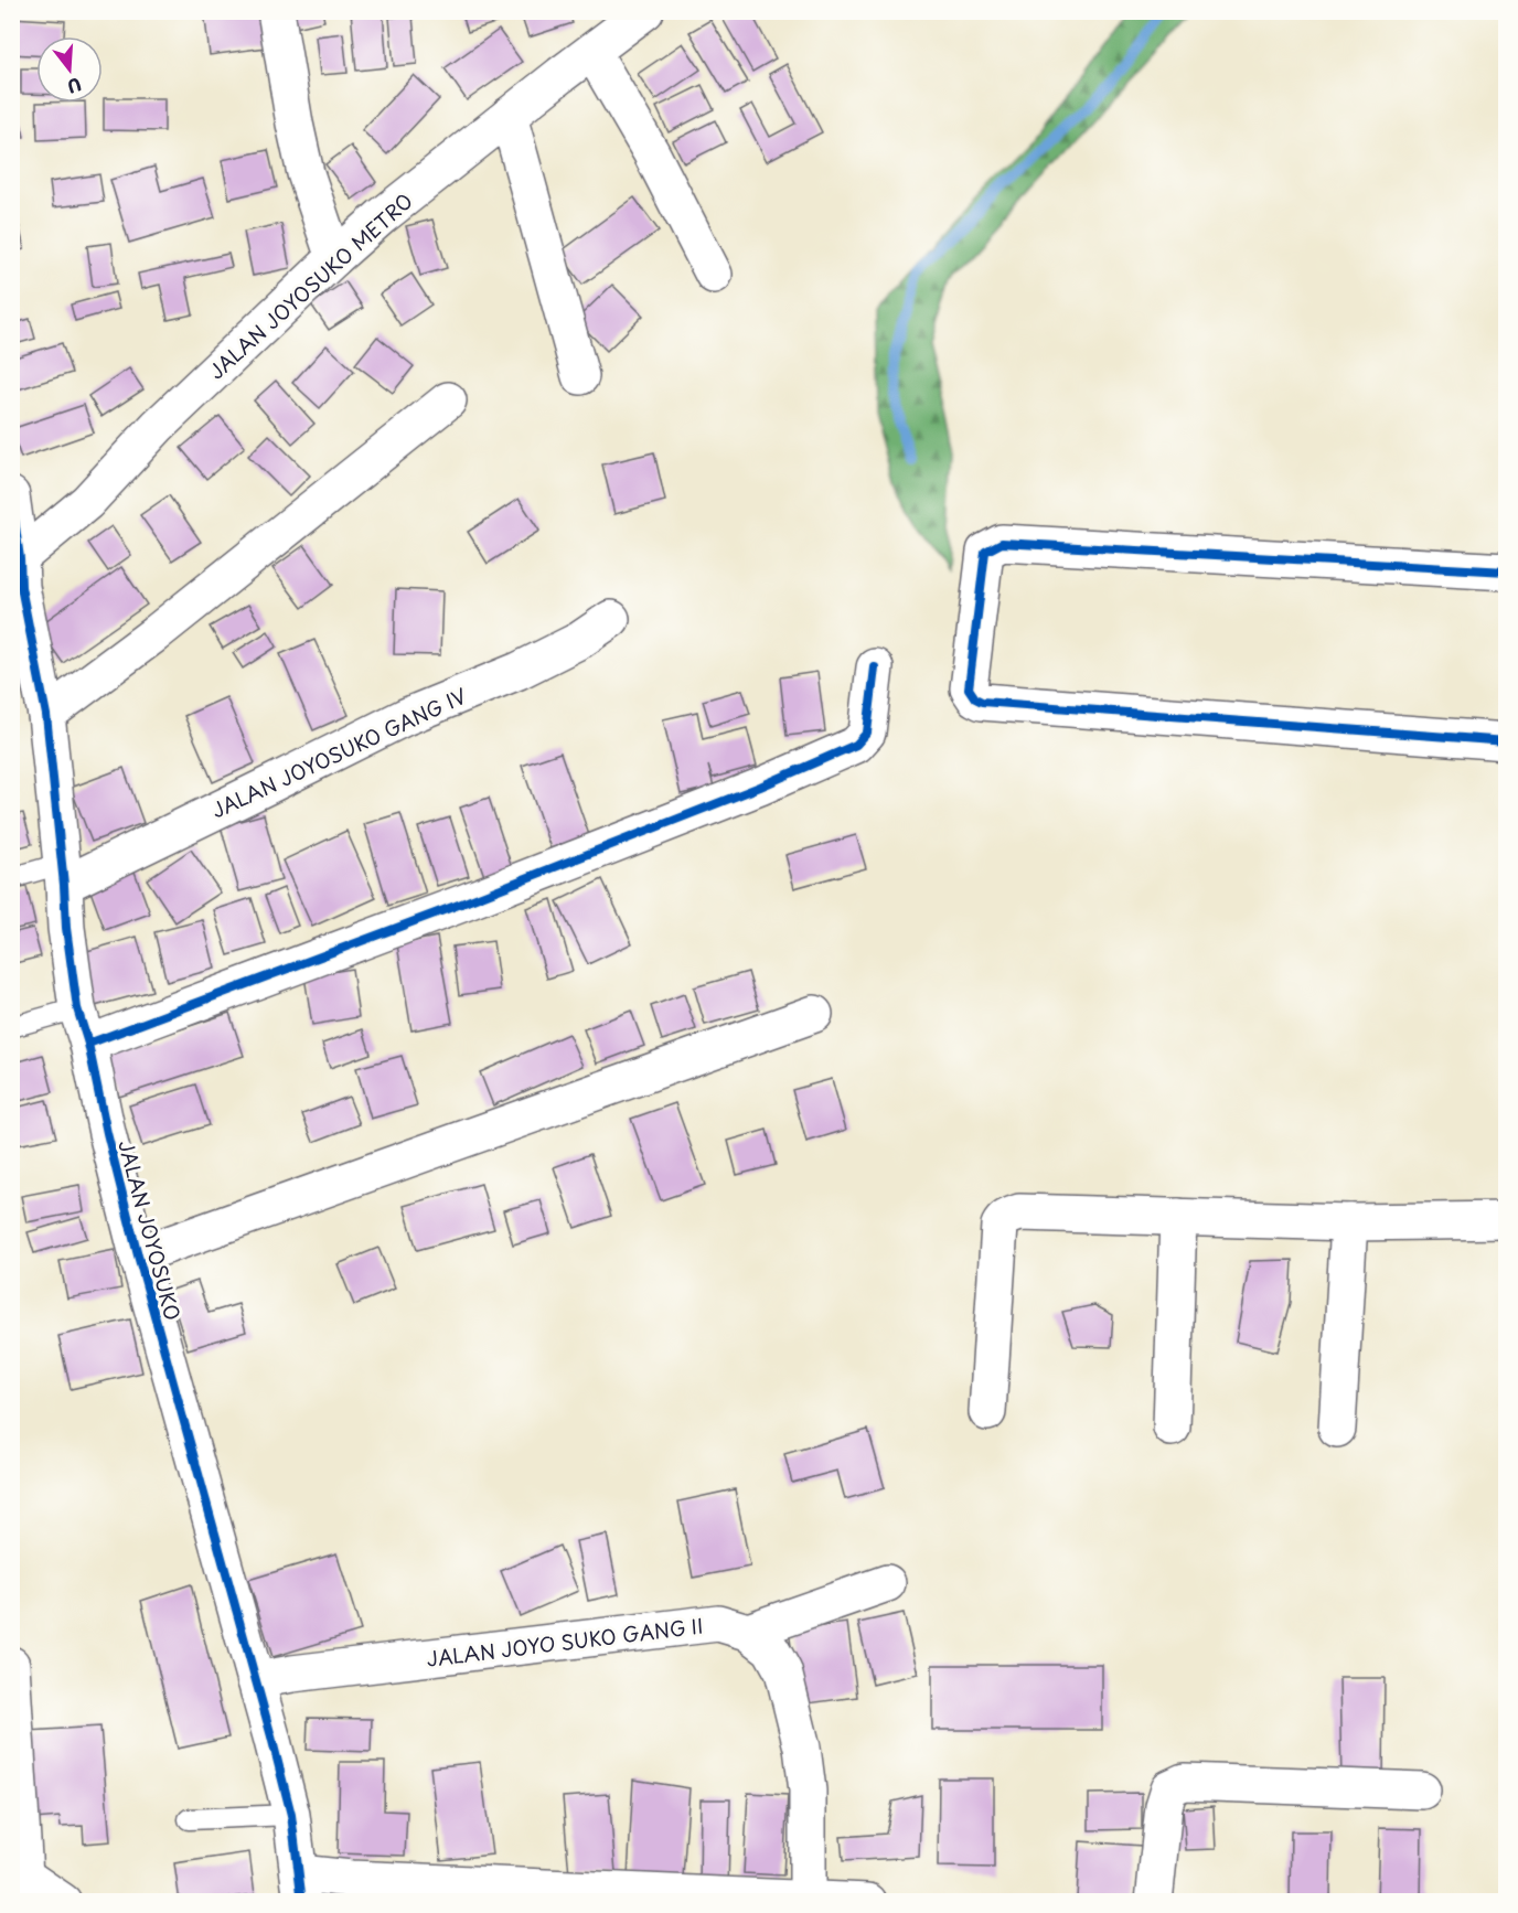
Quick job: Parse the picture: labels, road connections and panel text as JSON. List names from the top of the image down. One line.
{"streets":{"street":["JALAN JOYOSUKO METRO","JALAN JOYOSUKO GANG IV","JALAN JOYOSUKO","JALAN JOYO SUKO GANG II"]},"crossings":[["JALAN JOYOSUKO METRO","JALAN JOYOSUKO"],["JALAN JOYOSUKO GANG IV","JALAN JOYOSUKO"],["JALAN JOYOSUKO","JALAN JOYO SUKO GANG II"]],"north":"bottom"}
